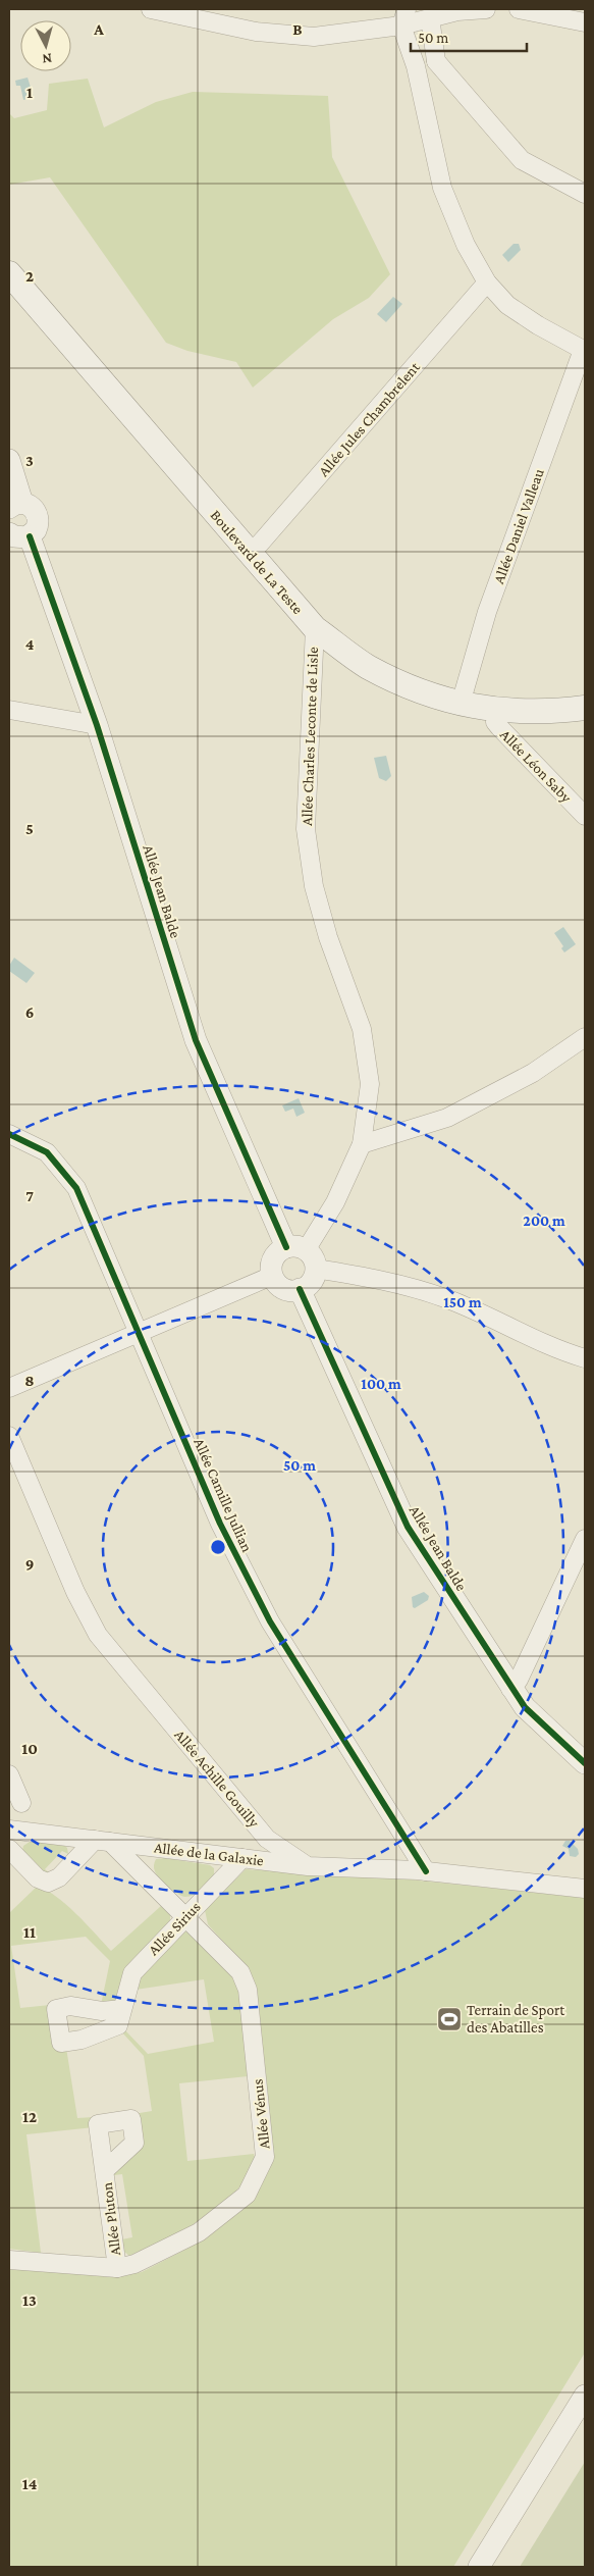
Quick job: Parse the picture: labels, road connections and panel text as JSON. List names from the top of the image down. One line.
{"streets":{"main road":["Boulevard de La Teste"],"street":["Allée Jules Chambrelent","Allée Daniel Valleau","Allée Charles Leconte de Lisle","Allée Léon Saby","Allée Jean Balde","Allée Camille Jullian","Allée Achille Gouilly","Allée de la Galaxie","Allée Sirius","Allée Vénus","Allée Pluton"]},"crossings":[["Allée Jules Chambrelent","Boulevard de La Teste"],["Allée Daniel Valleau","Boulevard de La Teste"],["Boulevard de La Teste","Allée Charles Leconte de Lisle"],["Boulevard de La Teste","Allée Léon Saby"],["Allée Charles Leconte de Lisle","Allée Jean Balde"],["Allée Achille Gouilly","Allée de la Galaxie"],["Allée de la Galaxie","Allée Sirius"],["Allée de la Galaxie","Allée Vénus"],["Allée Sirius","Allée Vénus"],["Allée Vénus","Allée Pluton"]],"places":{"sports":["Terrain de Sport des Abatilles"]},"scale_bar":"50 m","north":"bottom","grid":{"columns":["A","B"],"rows":["1","2","3","4","5","6","7","8","9","10","11","12","13","14"]},"rings":["200 m","150 m","100 m","50 m"]}
